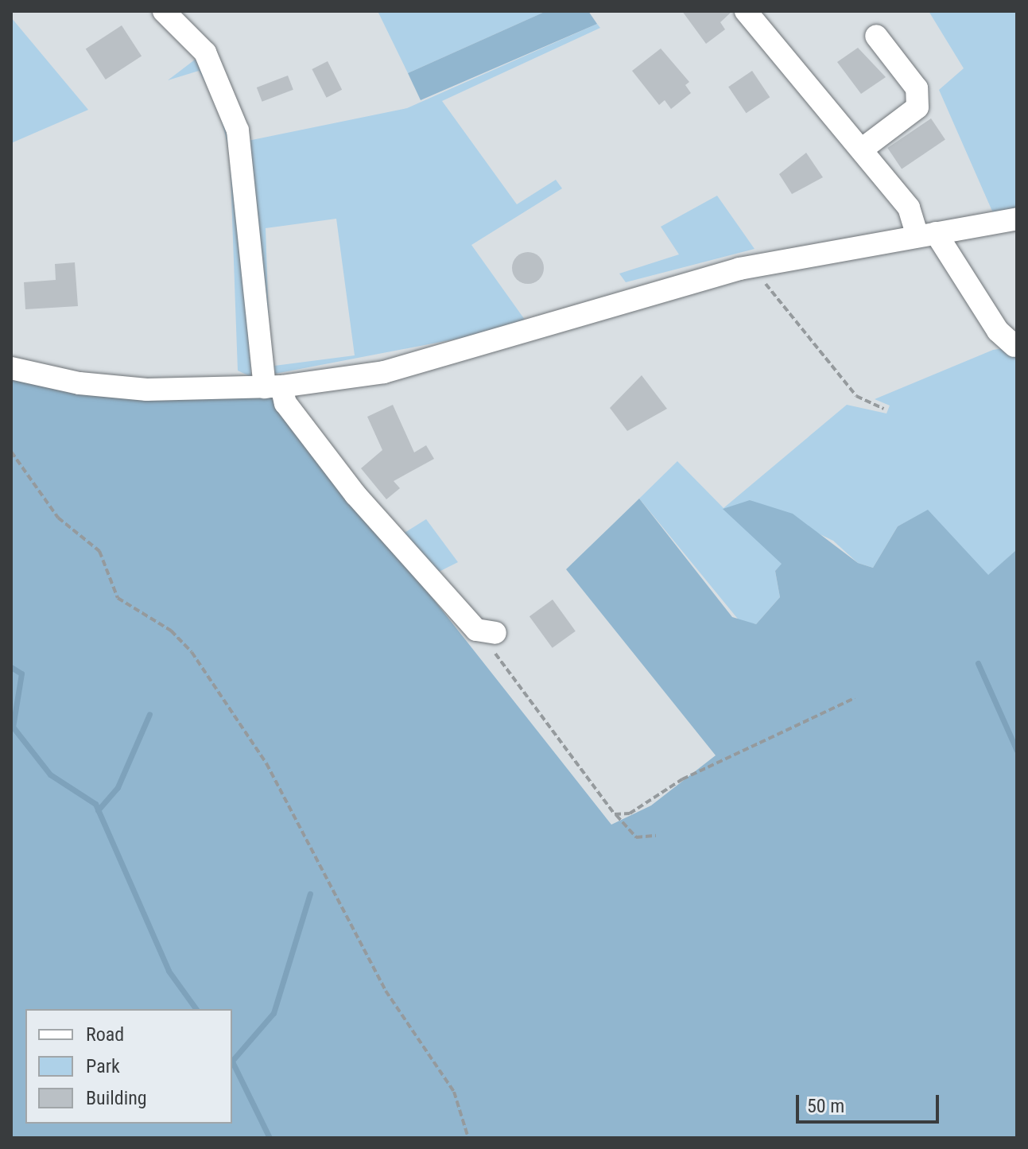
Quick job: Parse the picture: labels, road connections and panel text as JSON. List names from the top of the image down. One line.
{"legend":["Road","Park","Building"],"scale_bar":"50 m"}
